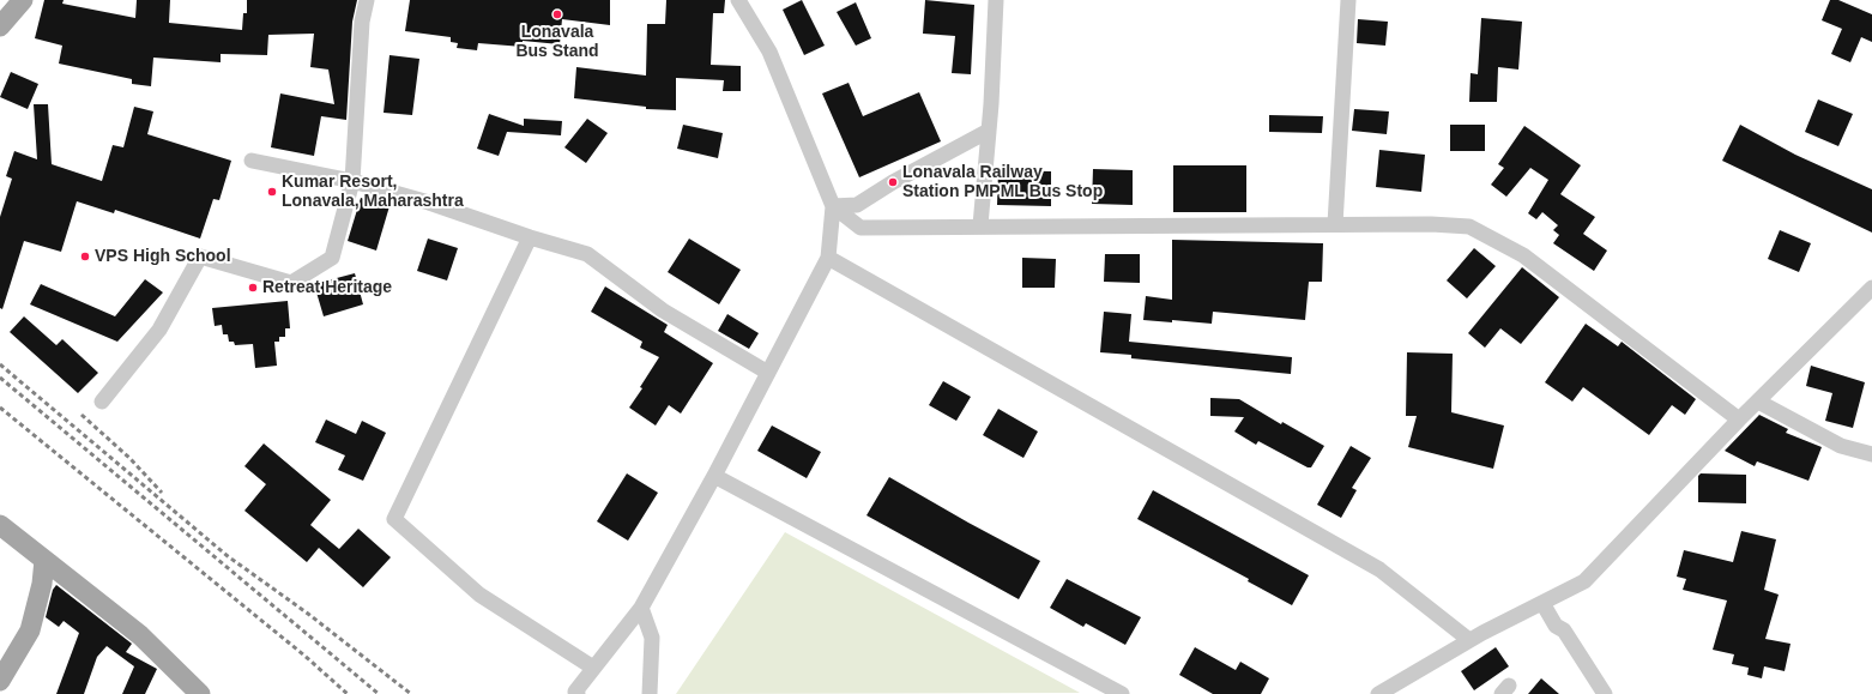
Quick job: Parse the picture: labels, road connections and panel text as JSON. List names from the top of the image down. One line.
{"places":["Lonavala Bus Stand","Lonavala Railway Station PMPML Bus Stop","Kumar Resort, Lonavala, Maharashtra","VPS High School","Retreat Heritage"]}
